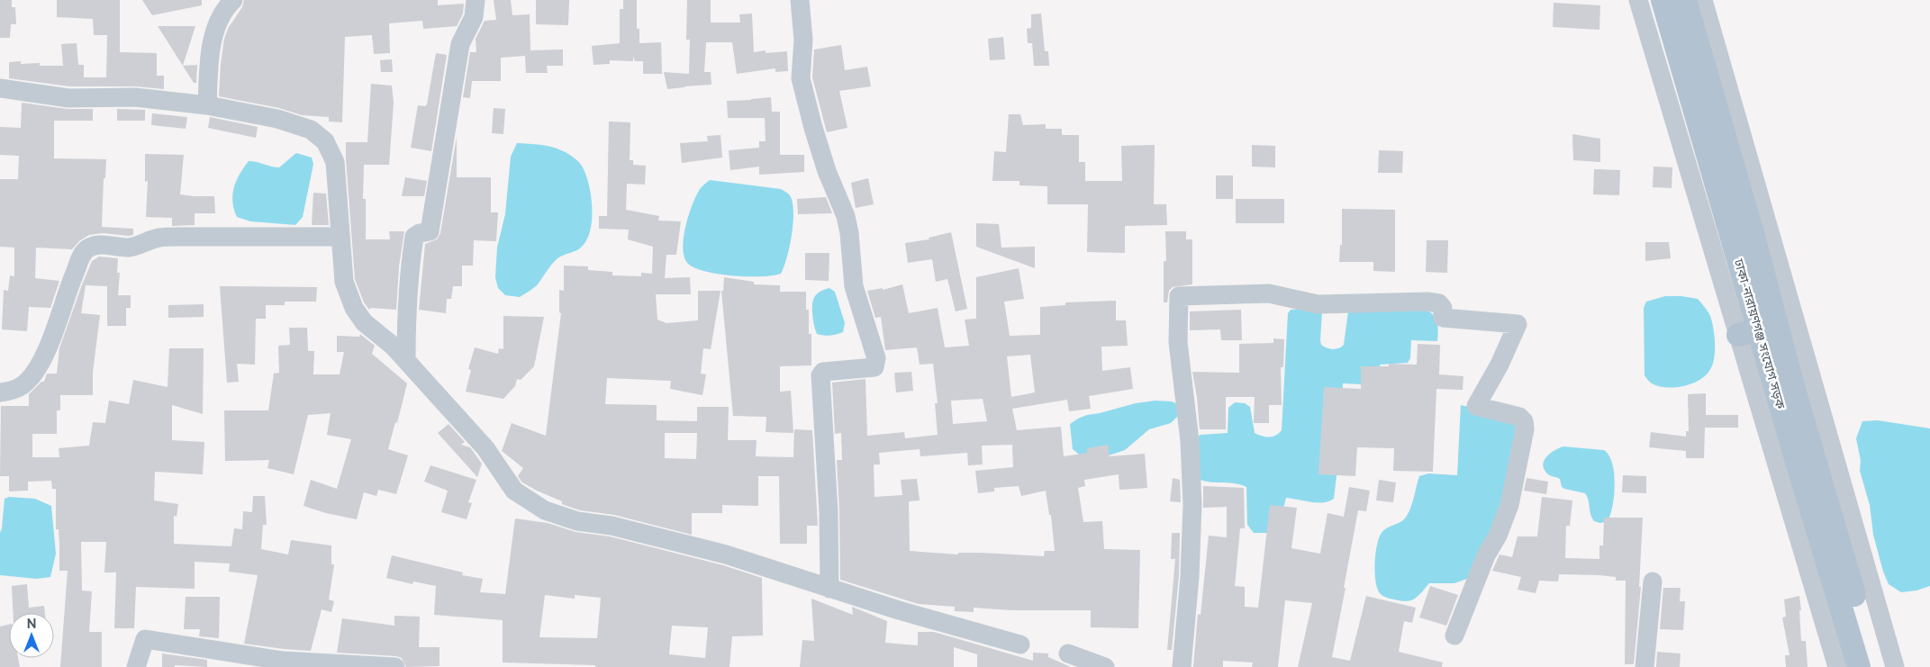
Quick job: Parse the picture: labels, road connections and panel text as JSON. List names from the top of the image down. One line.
{"streets":{"main road":["ঢাকা-নারায়ণগঞ্জ সংযোগ সড়ক"]},"north":"top"}
